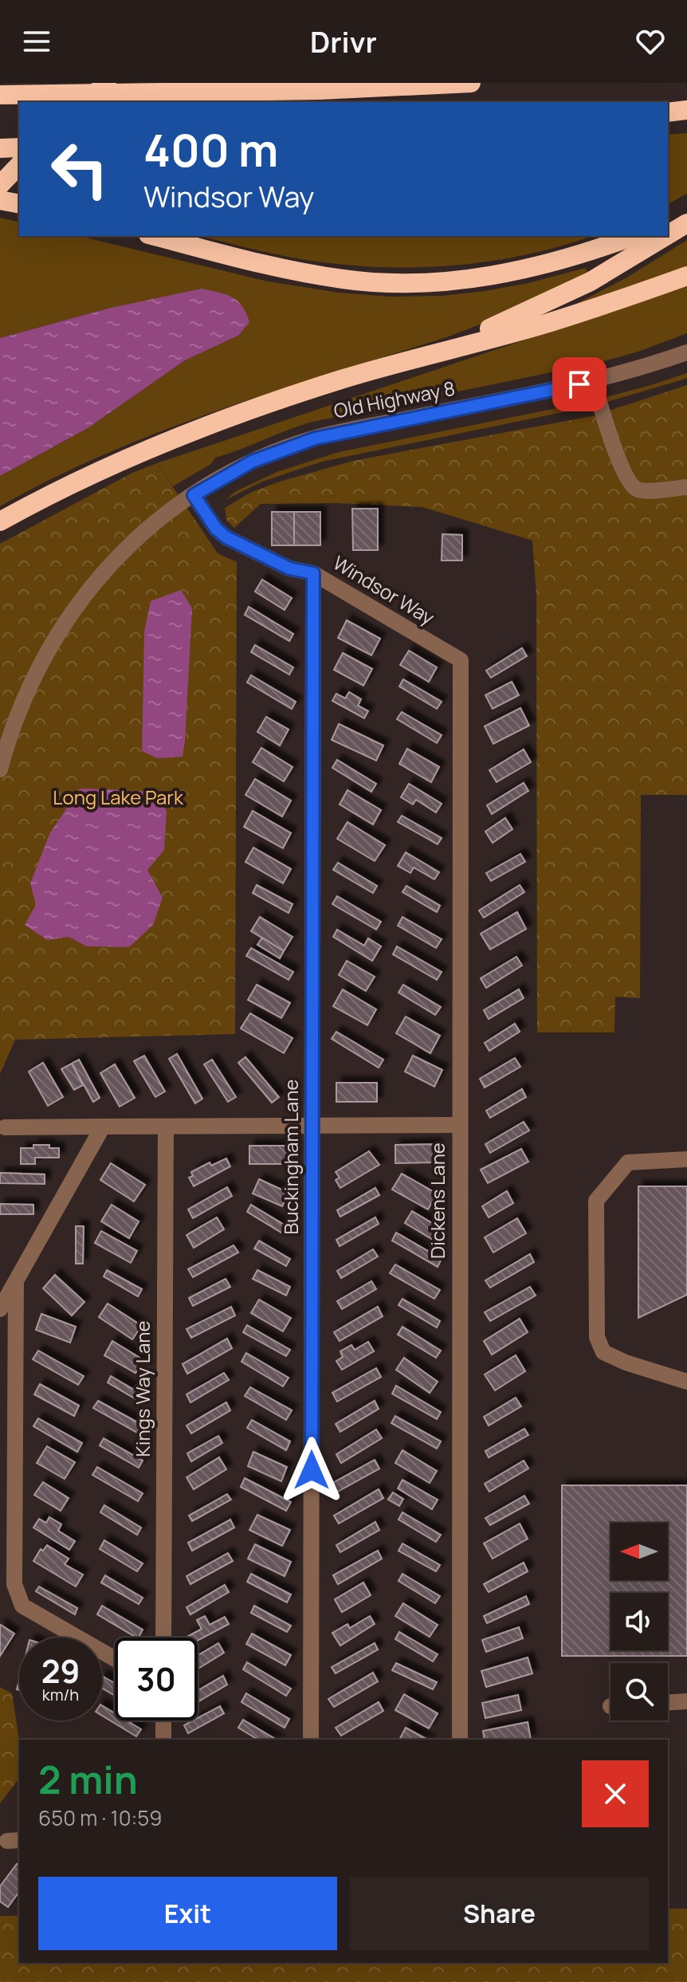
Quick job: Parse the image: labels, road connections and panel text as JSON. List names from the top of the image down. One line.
{"streets":{"street":["Old Highway 8","Windsor Way","Buckingham Lane","Dickens Lane","Kings Way Lane"]},"crossings":[["Old Highway 8","Windsor Way"],["Windsor Way","Buckingham Lane"],["Windsor Way","Dickens Lane"]],"parks":["Long Lake Park"],"north":"left","page":{"header":"Drivr","turn":["400 m","Windsor Way"],"speed":"29 km/h","limit":"30","heading":["2 min","650 m · 10:59"],"buttons":["Exit","Share"]}}
